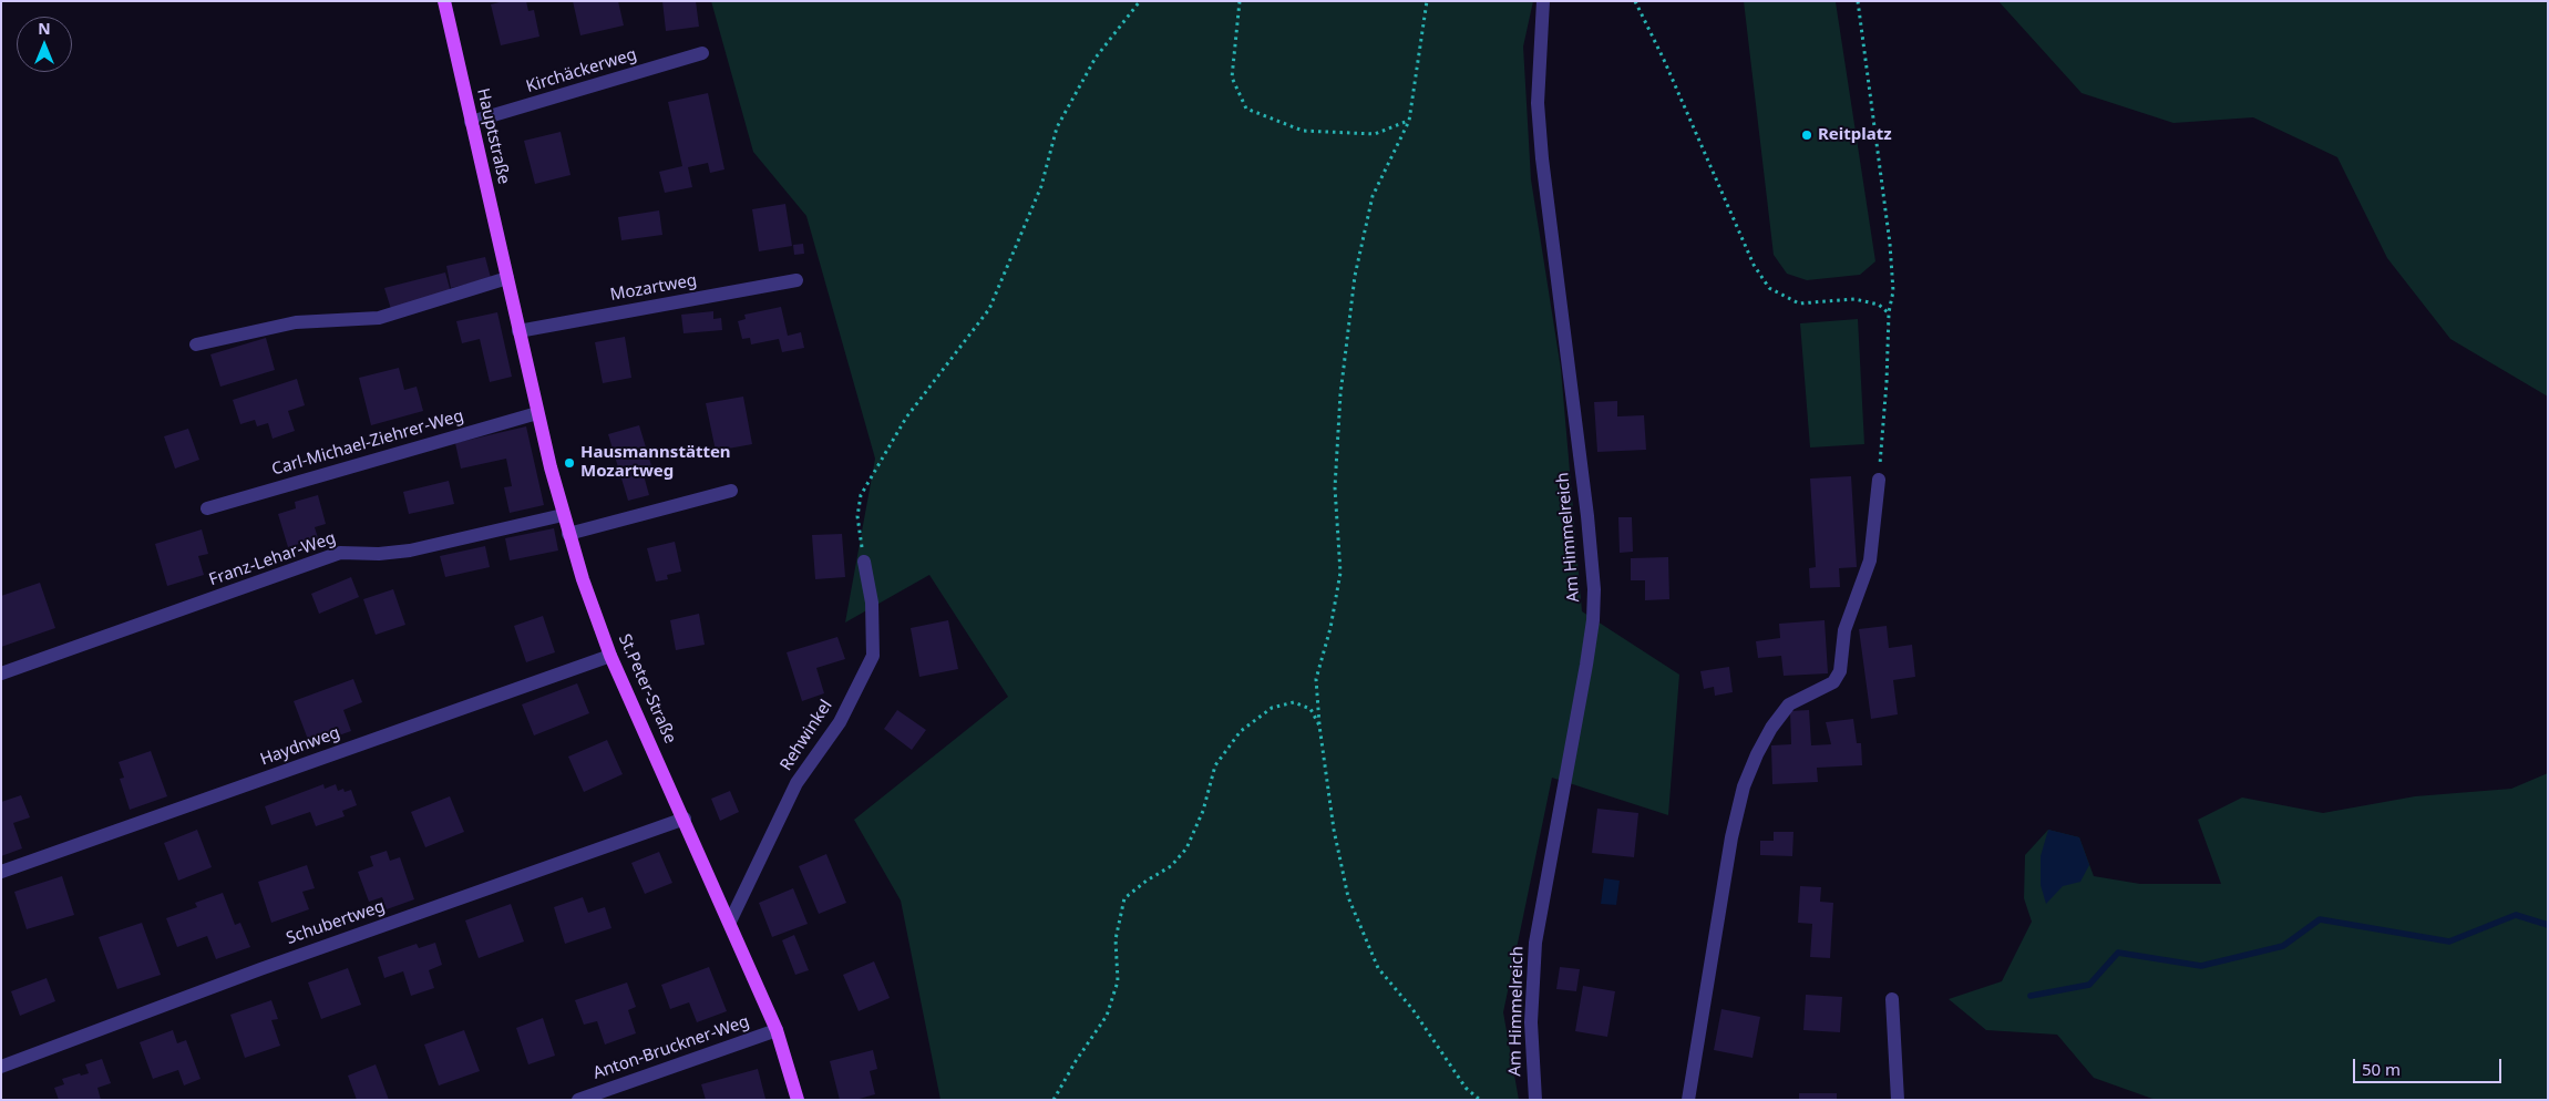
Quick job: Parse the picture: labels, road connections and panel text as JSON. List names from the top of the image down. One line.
{"streets":{"main road":["Hauptstraße","St.Peter-Straße"],"street":["Kirchäckerweg","Mozartweg","Carl-Michael-Ziehrer-Weg","Am Himmelreich","Franz-Lehar-Weg","Rehwinkel","Haydnweg","Schubertweg","Anton-Bruckner-Weg"]},"crossings":[["Kirchäckerweg","Hauptstraße"],["Hauptstraße","St.Peter-Straße"],["Mozartweg","St.Peter-Straße"],["Carl-Michael-Ziehrer-Weg","St.Peter-Straße"],["Franz-Lehar-Weg","St.Peter-Straße"],["St.Peter-Straße","Rehwinkel"],["St.Peter-Straße","Haydnweg"],["St.Peter-Straße","Schubertweg"],["St.Peter-Straße","Anton-Bruckner-Weg"]],"places":["Reitplatz","Hausmannstätten Mozartweg"],"scale_bar":"50 m","north":"top"}
